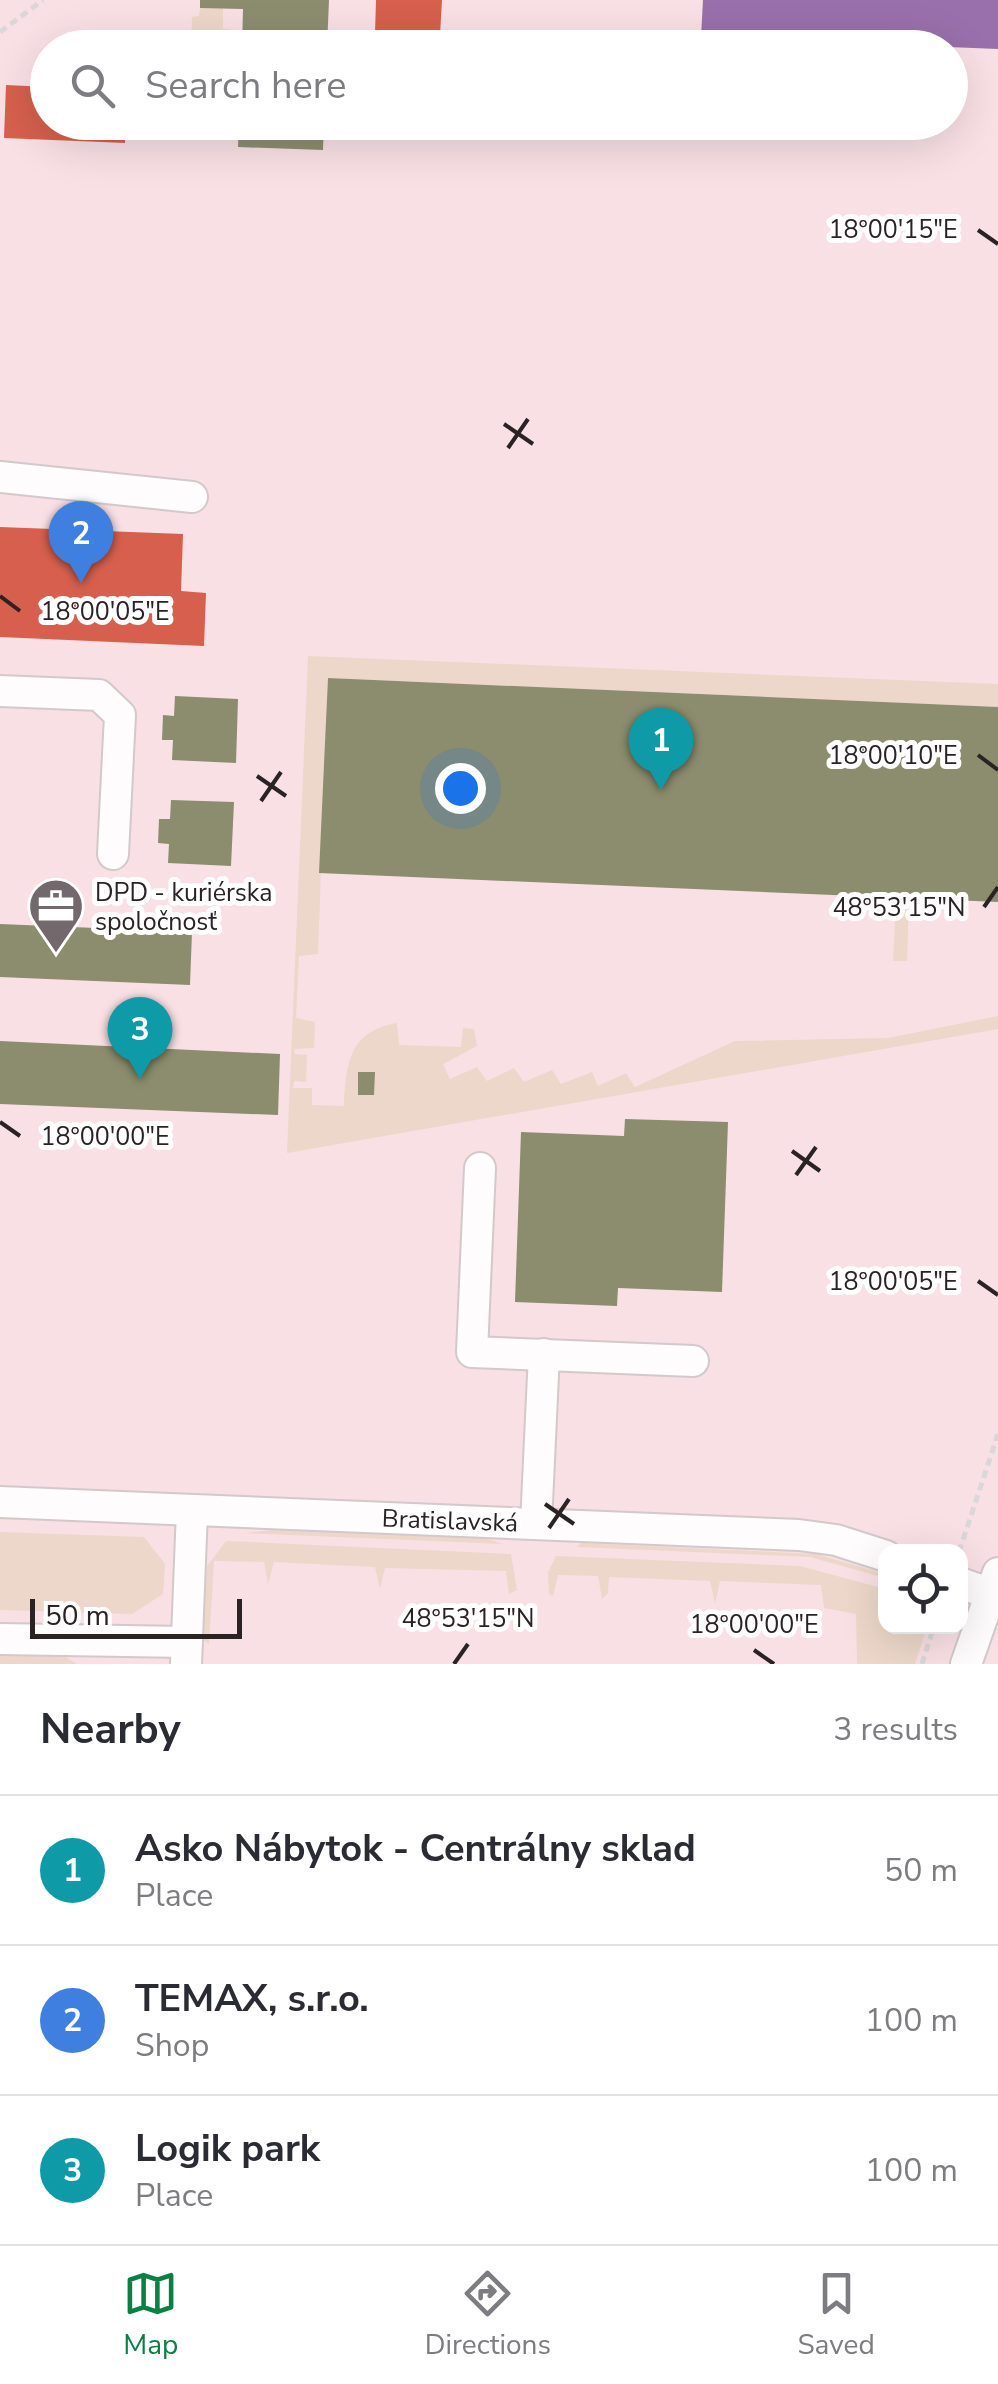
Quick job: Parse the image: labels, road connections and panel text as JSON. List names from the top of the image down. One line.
{"streets":{"lane":["Bratislavská"]},"places":{"office":["DPD - kuriérska spoločnosť"]},"scale_bar":"50 m","page":{"search":"Search here","pins":["2","1","3"],"scale":"50 m","heading":["Nearby","3 results"],"list":[{"mark":"1","name":"Asko Nábytok - Centrálny sklad","note":"Place","value":"50 m"},{"mark":"2","name":"TEMAX, s.r.o.","note":"Shop","value":"100 m"},{"mark":"3","name":"Logik park","note":"Place","value":"100 m"}],"nav":["Map","Directions","Saved"]},"coordinates":["18°00'15\"E","18°00'05\"E","18°00'10\"E","48°53'15\"N","18°00'00\"E"]}
